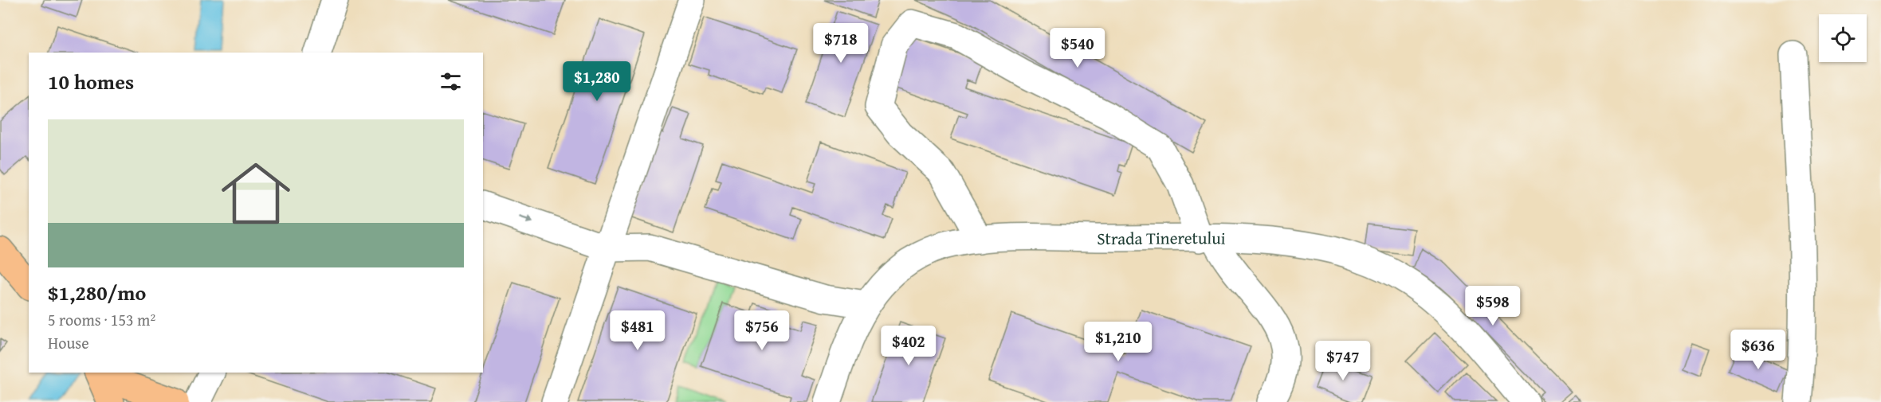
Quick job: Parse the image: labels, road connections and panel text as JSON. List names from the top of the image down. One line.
{"streets":{"street":["Strada Tineretului"]},"page":{"price":["$718","$540","$1,280","$598","$481","$756","$1,210","$402","$636","$747"],"heading":"10 homes","list":[{"name":"$1,280/mo","note":"5 rooms · 153 m² · House"}]}}
